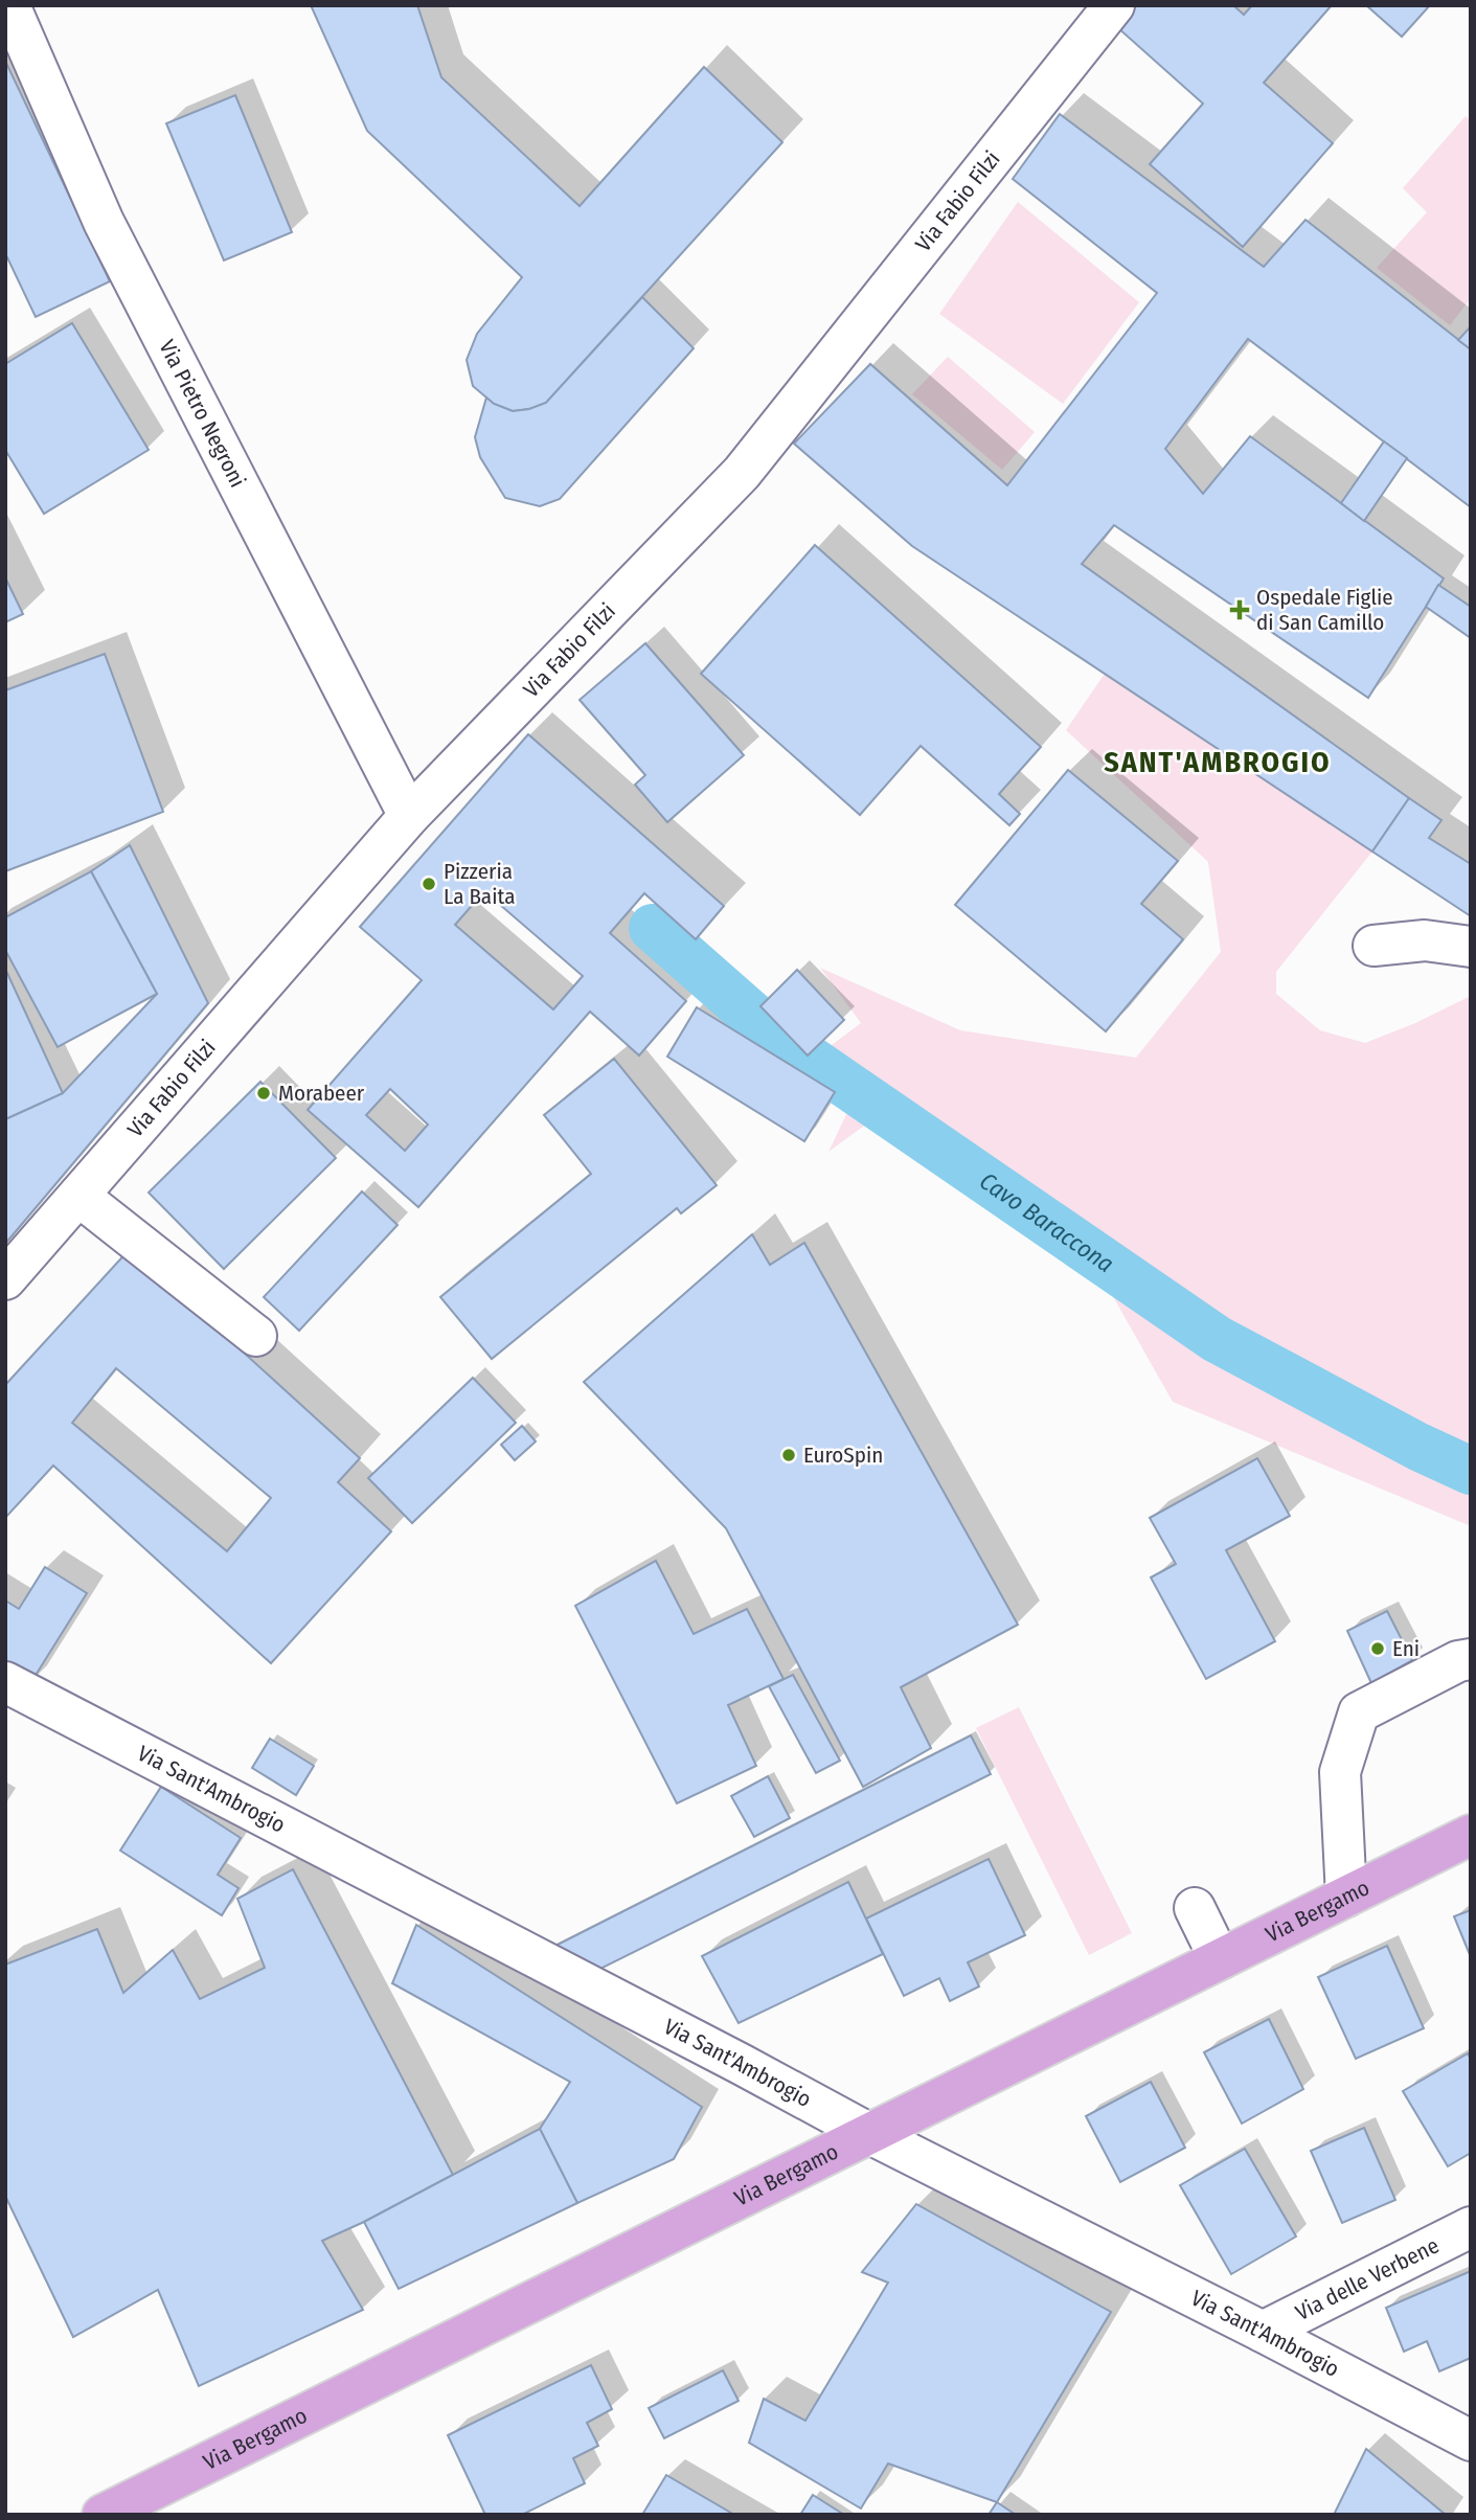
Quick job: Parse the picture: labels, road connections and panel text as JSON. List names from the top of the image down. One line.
{"streets":{"main road":["Via Bergamo"],"street":["Via Fabio Filzi","Via Pietro Negroni","Via Sant'Ambrogio","Via delle Verbene"]},"crossings":[["Via Fabio Filzi","Via Pietro Negroni"],["Via Sant'Ambrogio","Via Bergamo"],["Via Sant'Ambrogio","Via delle Verbene"]],"districts":["SANT'AMBROGIO"],"water":["Cavo Baraccona"],"places":{"health":["Ospedale Figlie di San Camillo"],"other":["Pizzeria La Baita","Morabeer","EuroSpin","Eni"]}}
